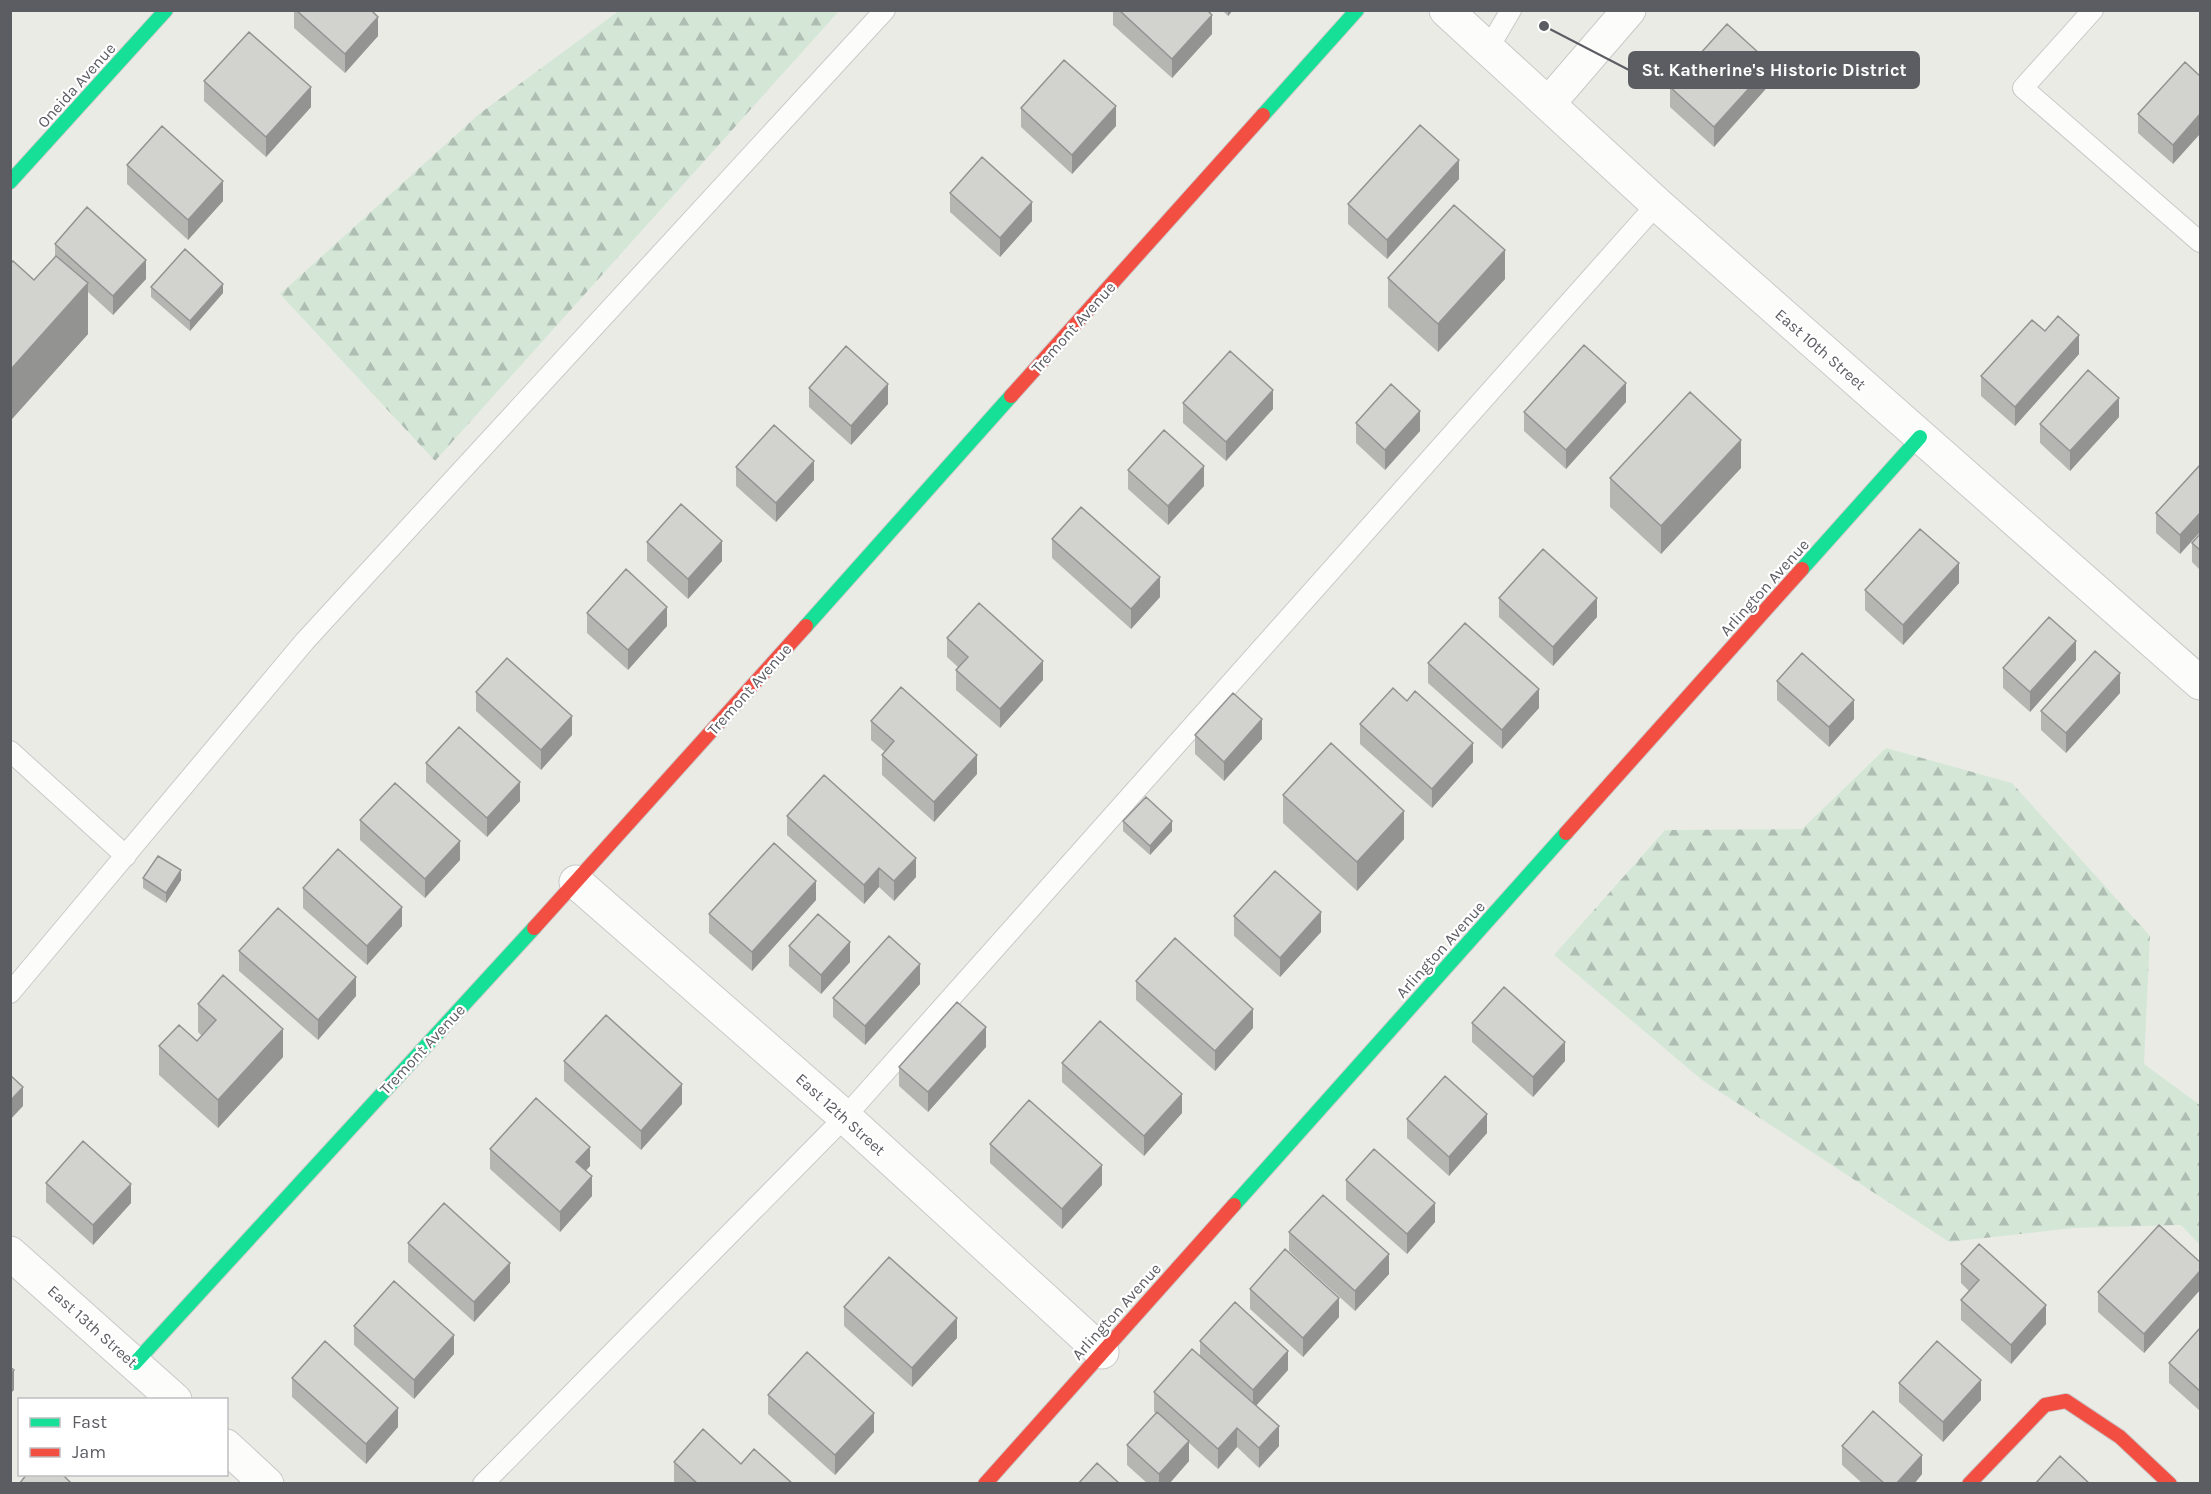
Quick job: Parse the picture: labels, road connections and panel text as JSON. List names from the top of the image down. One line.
{"streets":{"street":["Oneida Avenue","Tremont Avenue","East 10th Street","Arlington Avenue","East 12th Street","East 13th Street"]},"crossings":[["Tremont Avenue","East 12th Street"],["Tremont Avenue","East 13th Street"],["East 10th Street","Arlington Avenue"],["Arlington Avenue","East 12th Street"]],"places":["St. Katherine's Historic District"],"legend":["Fast","Jam"]}
